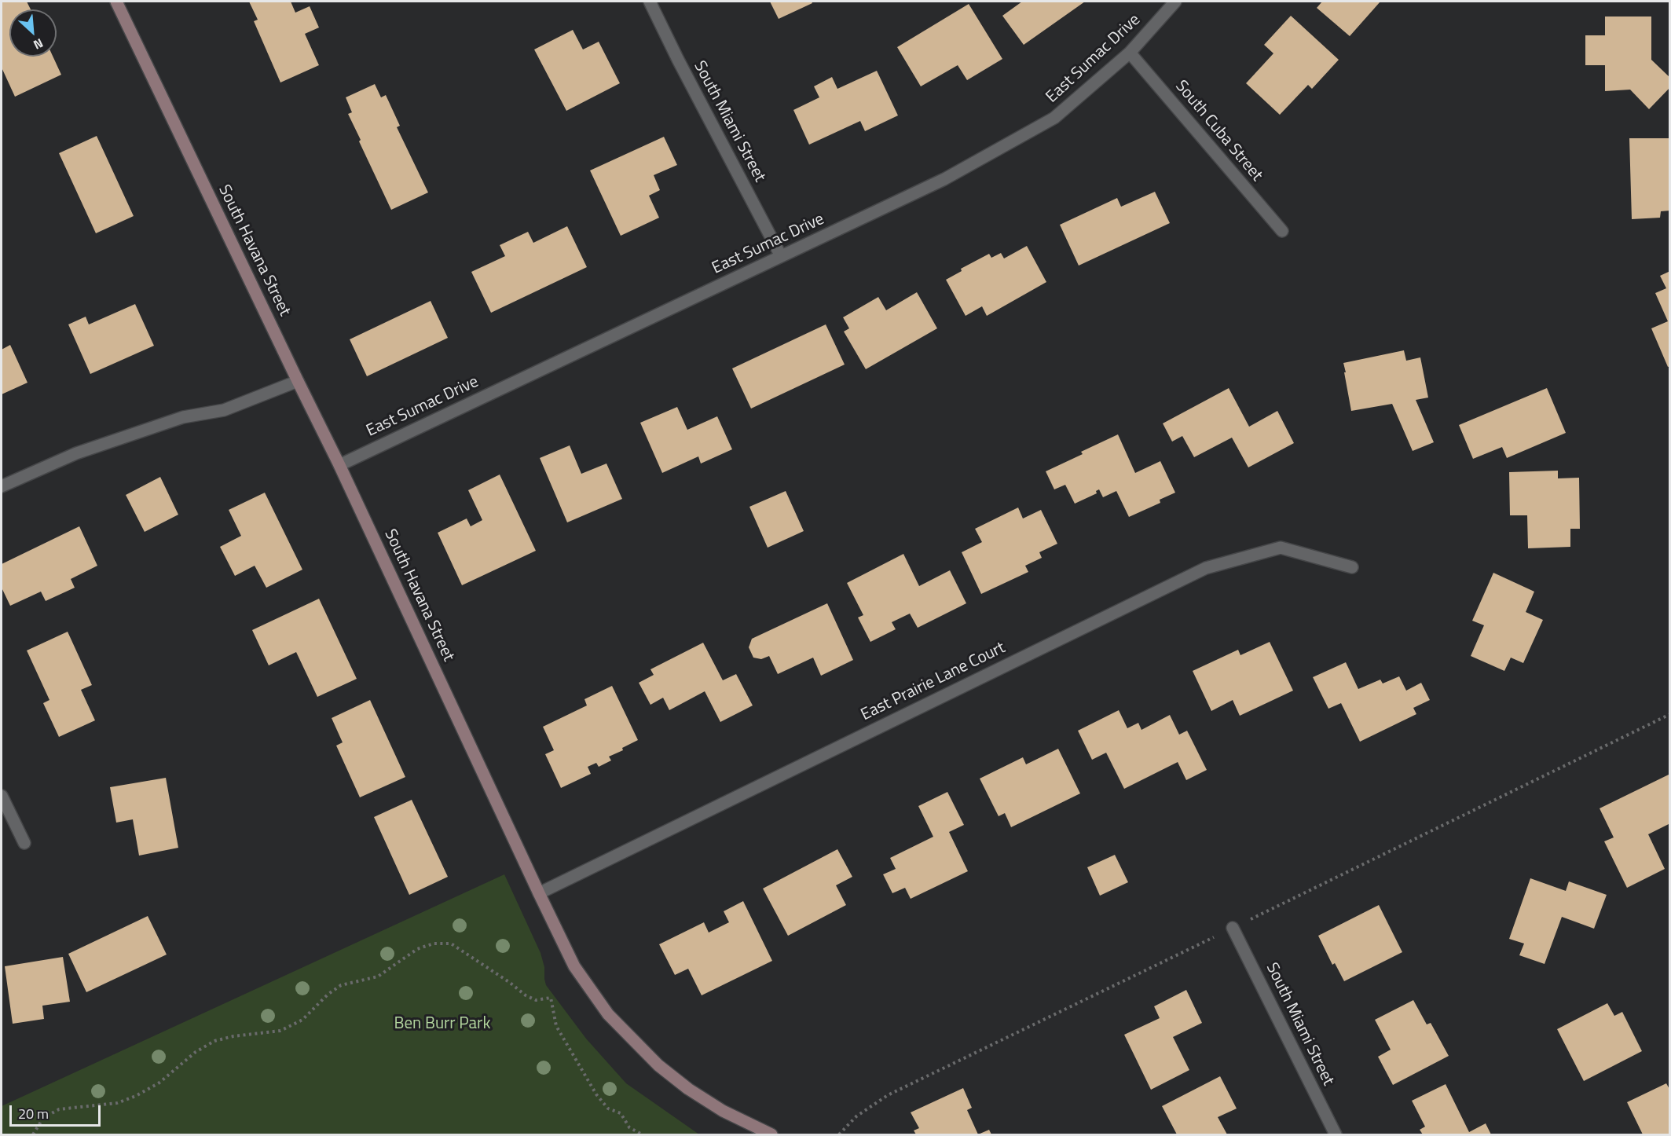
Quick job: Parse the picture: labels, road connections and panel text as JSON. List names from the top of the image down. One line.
{"streets":{"street":["East Sumac Drive","South Miami Street","South Cuba Street","South Havana Street","East Prairie Lane Court"]},"crossings":[["East Sumac Drive","South Miami Street"],["East Sumac Drive","South Cuba Street"],["East Sumac Drive","South Havana Street"],["South Havana Street","East Prairie Lane Court"]],"parks":["Ben Burr Park"],"scale_bar":"20 m","north":"bottom right"}
